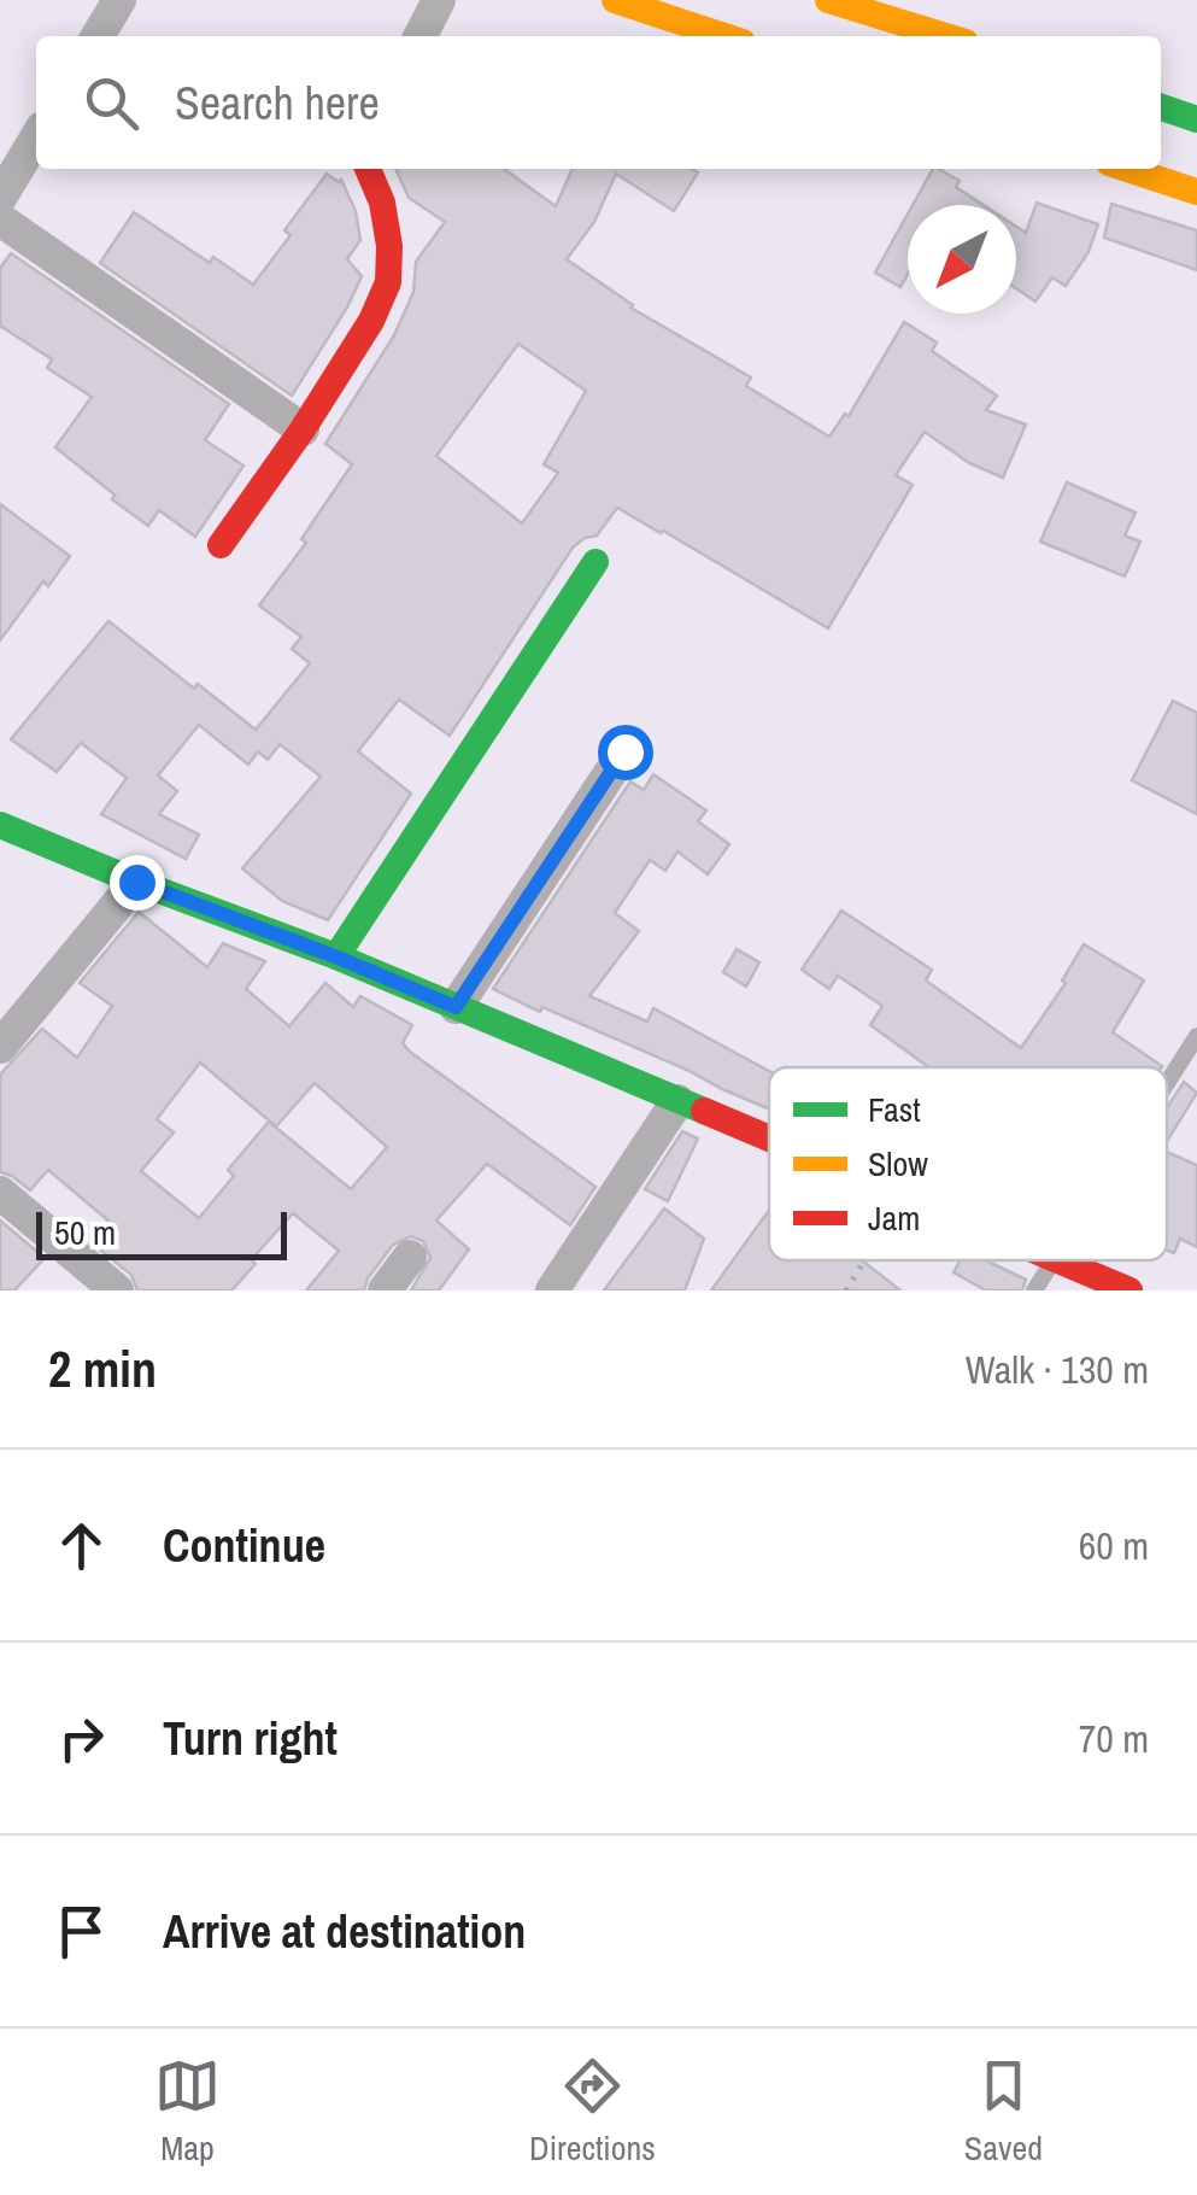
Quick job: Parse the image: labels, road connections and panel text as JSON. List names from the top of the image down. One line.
{"legend":["Fast","Slow","Jam"],"scale_bar":"50 m","north":"bottom left","page":{"search":"Search here","scale":"50 m","heading":["2 min","Walk · 130 m"],"list":[["Continue","60 m"],["Turn right","70 m"],"Arrive at destination"],"nav":["Map","Directions","Saved"]}}
